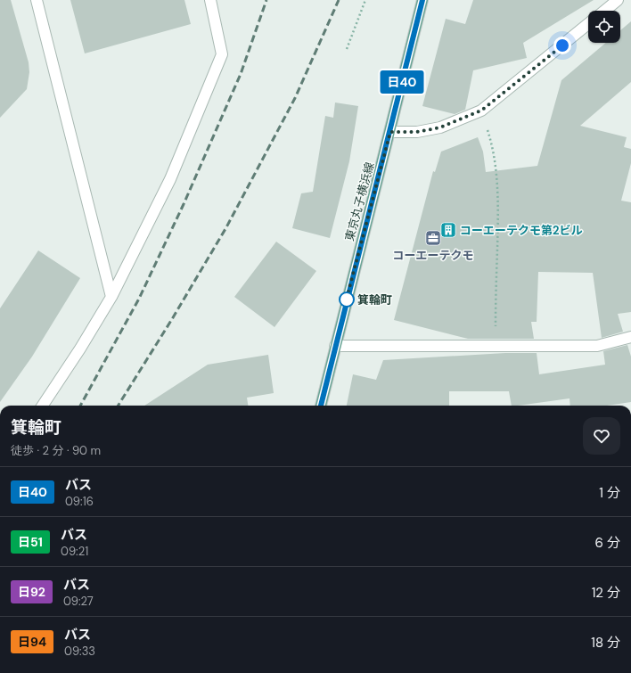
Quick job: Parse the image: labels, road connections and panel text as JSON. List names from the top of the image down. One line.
{"streets":{"main road":["東京丸子横浜線"]},"places":{"building":["コーエーテクモ第2ビル"],"office":["コーエーテクモ"],"other":["箕輪町"]},"lines":["bus line 日40"],"page":{"on_map":"日40","heading":["箕輪町","徒歩 · 2 分 · 90 m"],"list":[{"mark":"日40","name":"バス","note":"09:16","value":"1 分"},{"mark":"日51","name":"バス","note":"09:21","value":"6 分"},{"mark":"日92","name":"バス","note":"09:27","value":"12 分"},{"mark":"日94","name":"バス","note":"09:33","value":"18 分"}]}}
